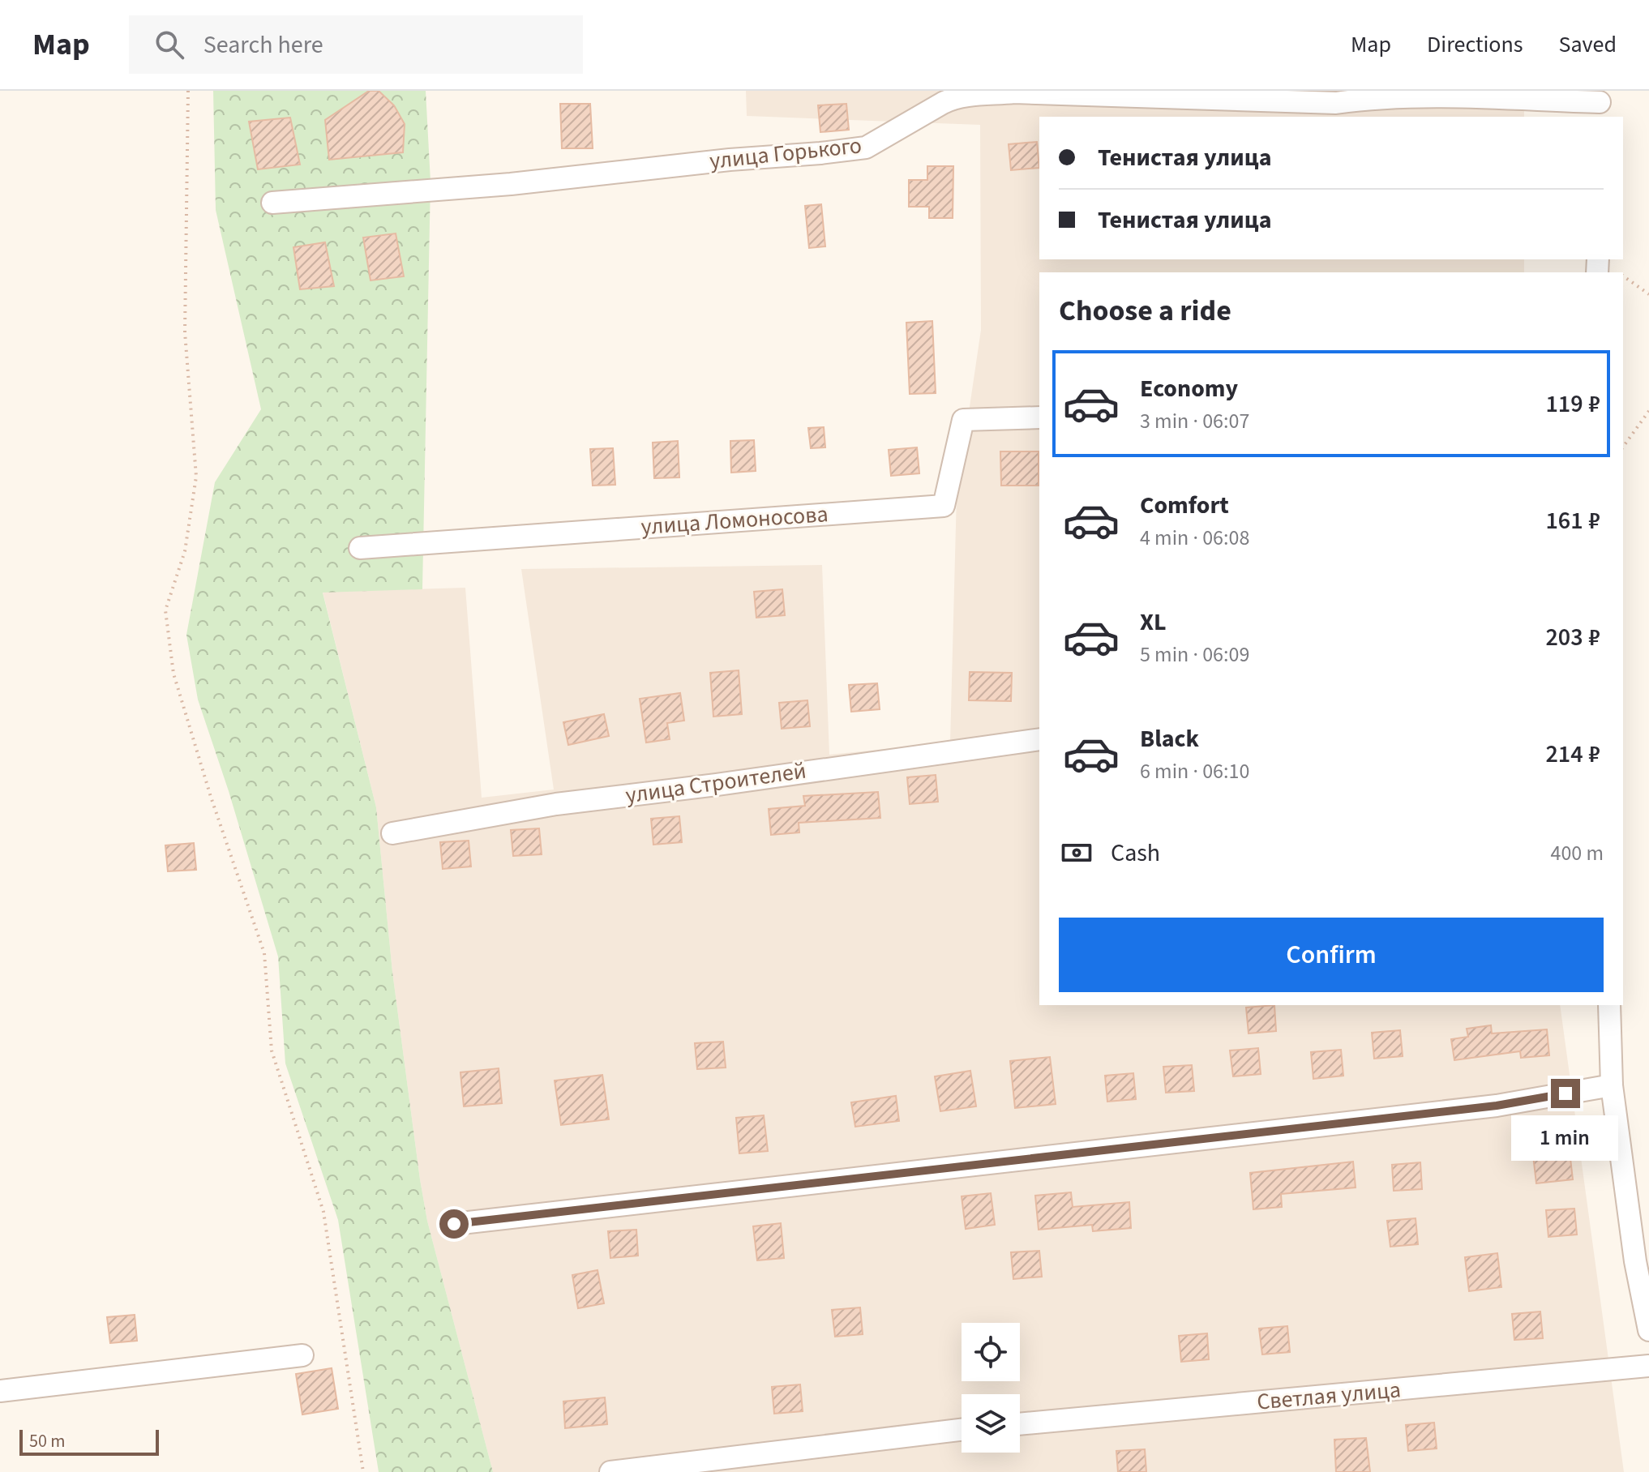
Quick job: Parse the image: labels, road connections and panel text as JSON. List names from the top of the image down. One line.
{"streets":{"street":["улица Горького","улица Ломоносова","улица Строителей","Светлая улица"]},"scale_bar":"50 m","page":{"header":"Map","search":"Search here","nav":["Map","Directions","Saved"],"banner":["Тенистая улица","Тенистая улица"],"heading":"Choose a ride","list":[{"name":"Economy","note":"3 min · 06:07","value":"119 ₽"},{"name":"Comfort","note":"4 min · 06:08","value":"161 ₽"},{"name":"XL","note":"5 min · 06:09","value":"203 ₽"},{"name":"Black","note":"6 min · 06:10","value":"214 ₽"}],"pay":["Cash","400 m"],"buttons":"Confirm","bubble":"1 min","scale":"50 m"}}
